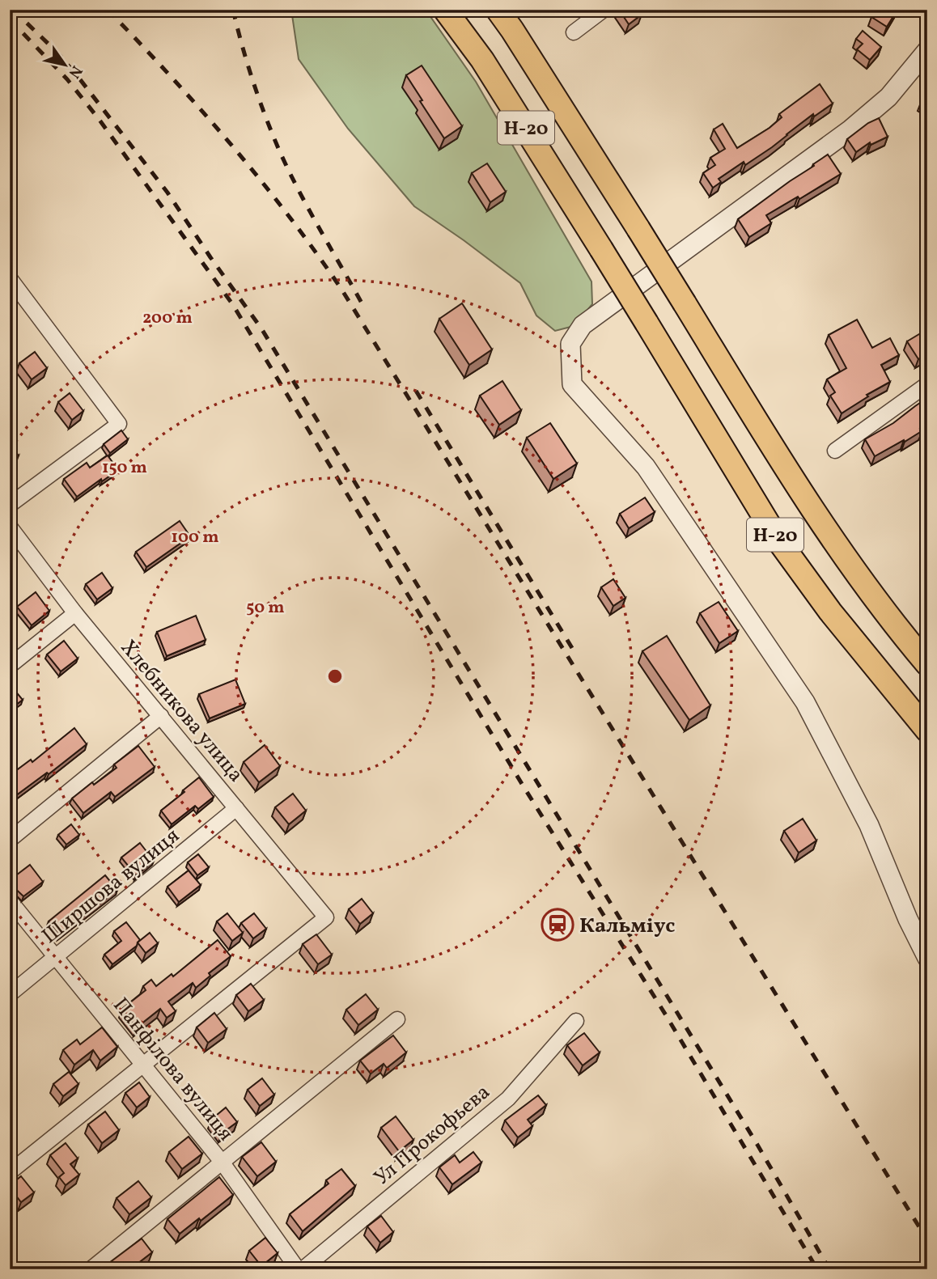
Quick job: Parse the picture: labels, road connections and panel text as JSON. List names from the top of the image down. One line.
{"streets":{"main road":["Н-20"],"street":["Хлебникова улица","Ширшова вулиця","Панфілова вулиця","Ул Прокофьева"]},"crossings":[["Хлебникова улица","Ширшова вулиця"],["Хлебникова улица","Панфілова вулиця"],["Ширшова вулиця","Панфілова вулиця"]],"places":{"station":["Кальміус"]},"north":"bottom right","rings":["200 m","150 m","100 m","50 m"]}
